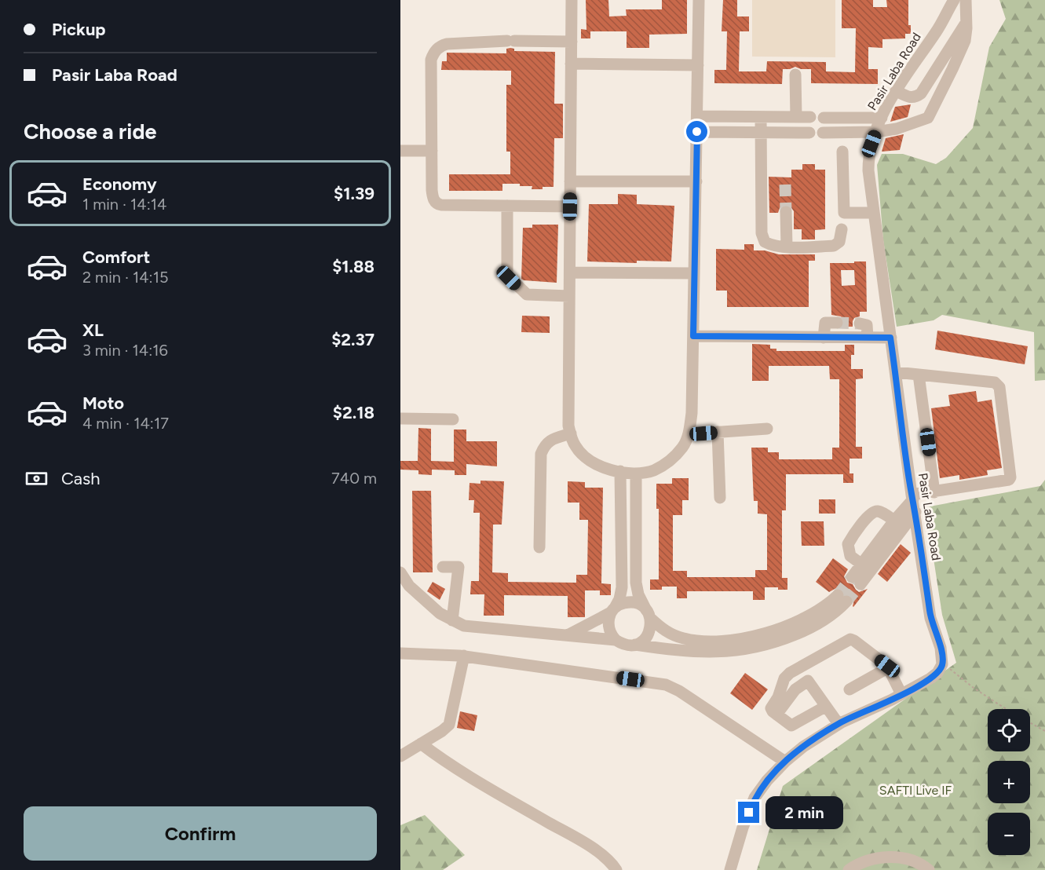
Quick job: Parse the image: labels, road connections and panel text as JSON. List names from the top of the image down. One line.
{"streets":{"street":["Pasir Laba Road"]},"parks":["SAFTI Live IF"],"page":{"banner":["Pickup","Pasir Laba Road"],"heading":"Choose a ride","list":[{"name":"Economy","note":"1 min · 14:14","value":"$1.39"},{"name":"Comfort","note":"2 min · 14:15","value":"$1.88"},{"name":"XL","note":"3 min · 14:16","value":"$2.37"},{"name":"Moto","note":"4 min · 14:17","value":"$2.18"}],"pay":["Cash","740 m"],"map_buttons":["+","−"],"bubble":"2 min","buttons":"Confirm"}}
